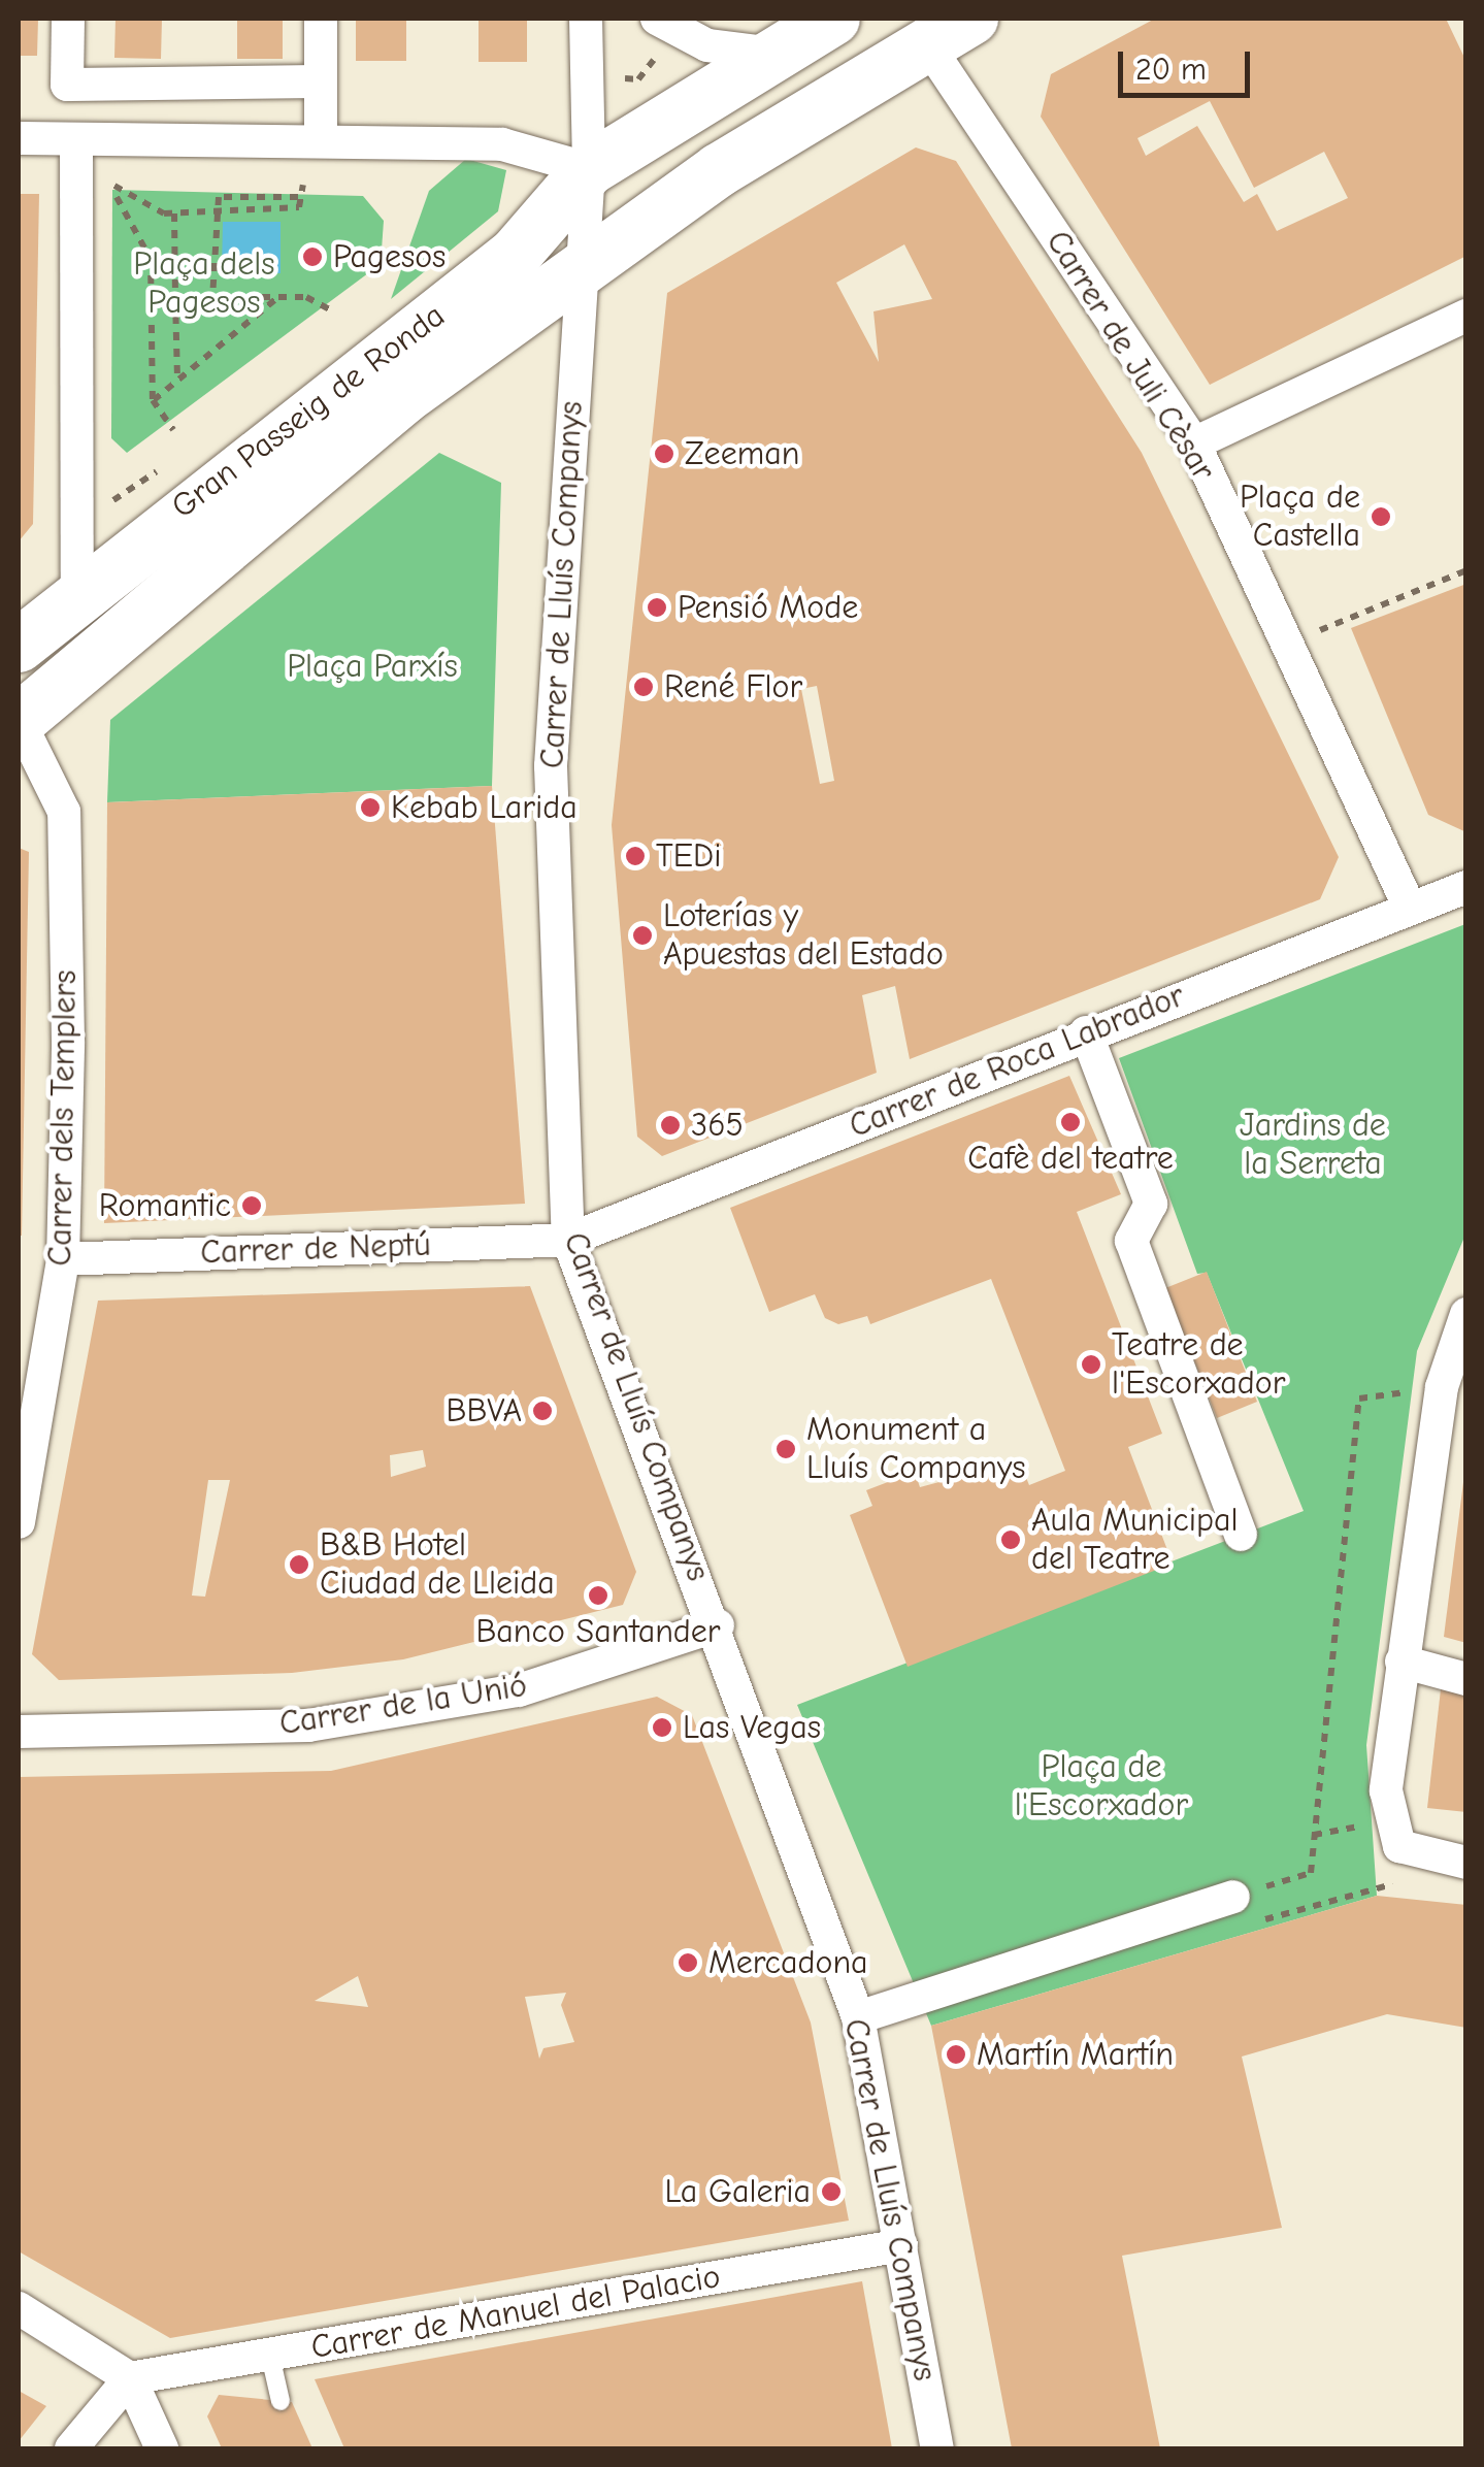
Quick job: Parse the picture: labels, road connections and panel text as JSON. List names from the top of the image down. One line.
{"streets":{"main road":["Gran Passeig de Ronda"],"street":["Carrer de Juli Cèsar","Carrer de Lluís Companys","Carrer de Roca Labrador","Carrer dels Templers","Carrer de Neptú","Carrer de la Unió","Carrer de Manuel del Palacio"]},"crossings":[["Carrer de Juli Cèsar","Gran Passeig de Ronda"],["Carrer de Juli Cèsar","Carrer de Roca Labrador"],["Gran Passeig de Ronda","Carrer de Lluís Companys"],["Gran Passeig de Ronda","Carrer dels Templers"],["Carrer de Lluís Companys","Carrer de Roca Labrador"],["Carrer de Lluís Companys","Carrer de Neptú"],["Carrer de Lluís Companys","Carrer de la Unió"],["Carrer de Lluís Companys","Carrer de Manuel del Palacio"],["Carrer de Roca Labrador","Carrer de Neptú"],["Carrer dels Templers","Carrer de Neptú"]],"parks":["Plaça dels Pagesos","Plaça Parxís","Jardins de la Serreta","Plaça de l'Escorxador"],"places":["Pagesos","Zeeman","Plaça de Castella","Pensió Mode","René Flor","Kebab Larida","TEDi","Loterías y Apuestas del Estado","Cafè del teatre","365","Romantic","Teatre de l'Escorxador","BBVA","Monument a Lluís Companys","Aula Municipal del Teatre","B&B Hotel Ciudad de Lleida","Banco Santander","Las Vegas","Mercadona","Martín Martín","La Galeria"],"scale_bar":"20 m"}
